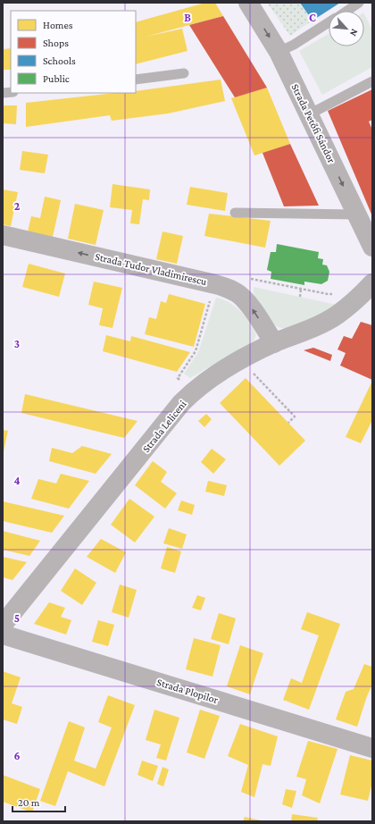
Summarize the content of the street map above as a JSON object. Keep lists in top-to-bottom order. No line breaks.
{"streets":{"street":["Strada Petőfi Sándor","Strada Tudor Vladimirescu","Strada Leliceni","Strada Plopilor"]},"crossings":[["Strada Tudor Vladimirescu","Strada Leliceni"]],"one_way":["Strada Petőfi Sándor","Strada Tudor Vladimirescu"],"legend":["Homes","Shops","Schools","Public"],"scale_bar":"20 m","north":"bottom right","grid":{"columns":["B","C"],"rows":["2","3","4","5","6"]}}
